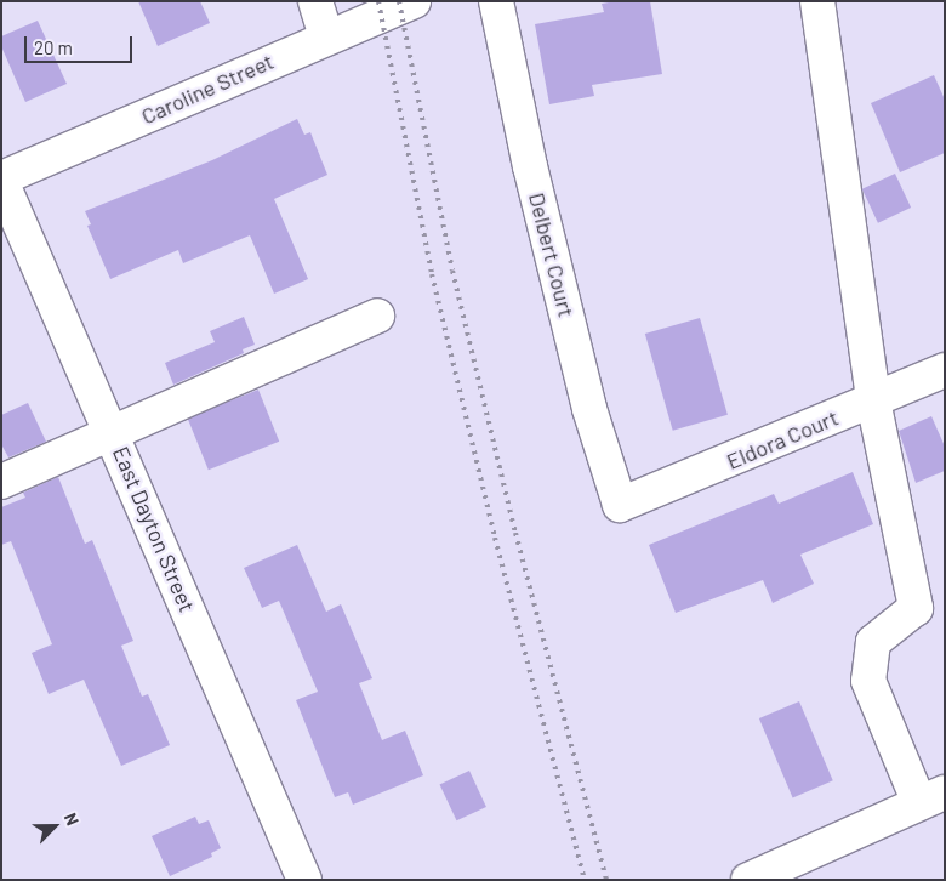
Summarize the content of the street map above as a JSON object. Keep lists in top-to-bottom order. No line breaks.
{"streets":{"street":["Caroline Street","Delbert Court","Eldora Court","East Dayton Street"]},"crossings":[["Caroline Street","East Dayton Street"],["Delbert Court","Eldora Court"]],"scale_bar":"20 m","north":"top right"}
